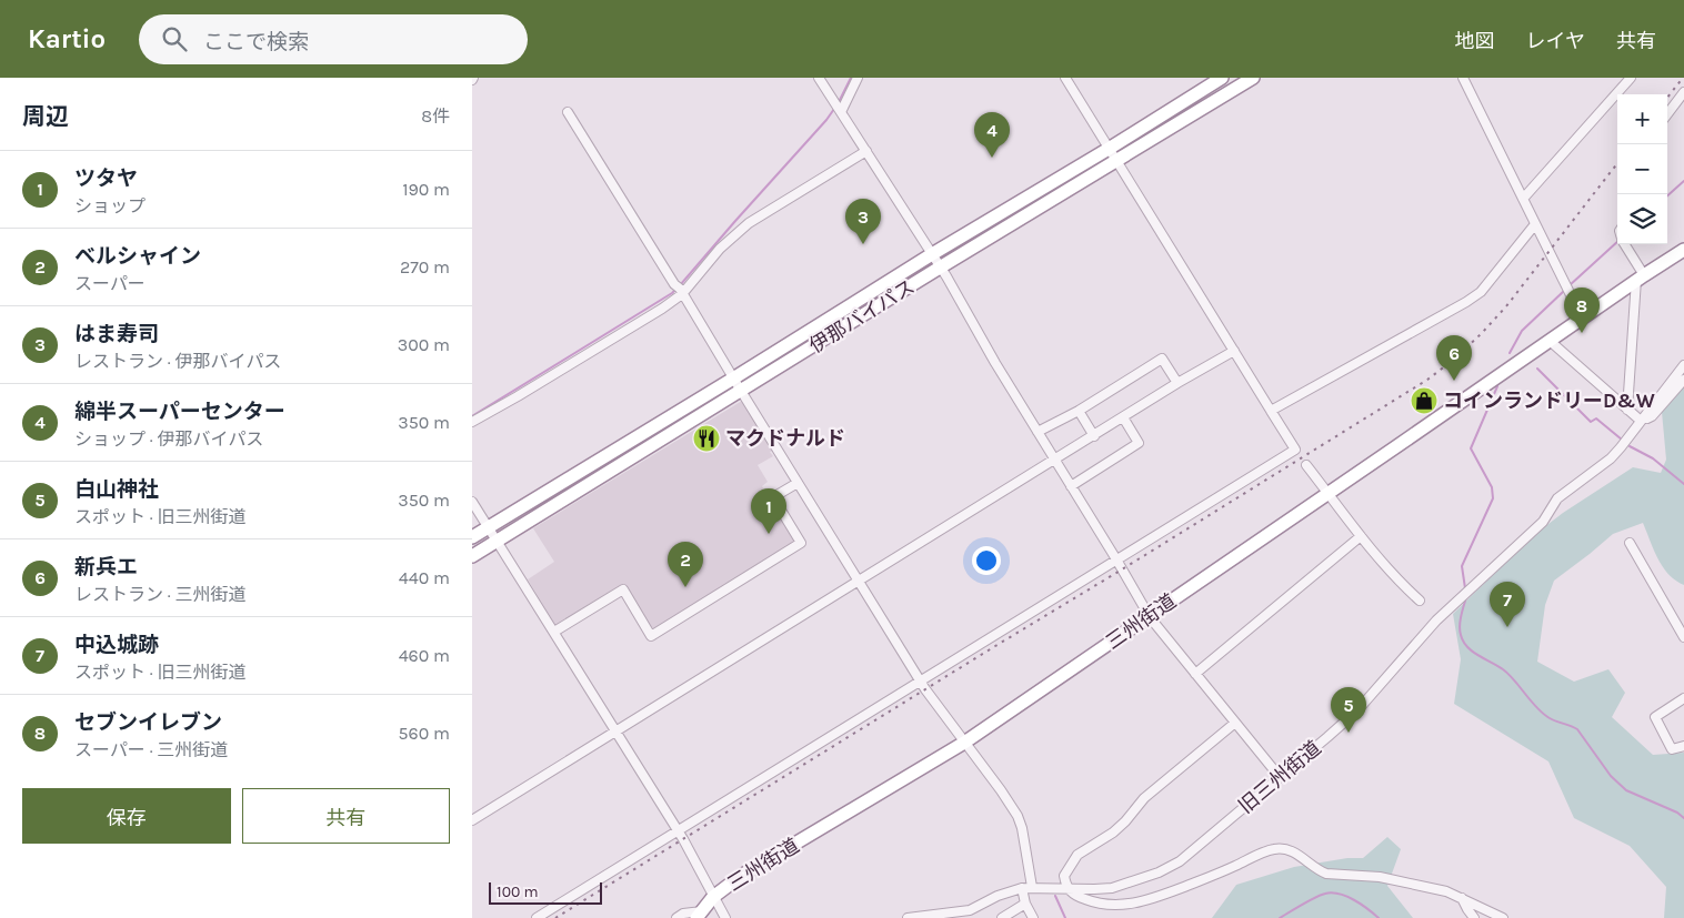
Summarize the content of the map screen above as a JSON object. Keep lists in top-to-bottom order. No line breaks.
{"streets":{"highway":["伊那バイパス","三州街道"],"street":["旧三州街道"]},"places":{"shop":["コインランドリーD&W"],"restaurant":["マクドナルド"]},"scale_bar":"100 m","page":{"header":"Kartio","search":"ここで検索","nav":["地図","レイヤ","共有"],"heading":["周辺","8件"],"map_buttons":["+","−"],"pins":["4","3","8","6","1","2","7","5"],"list":[{"mark":"1","name":"ツタヤ","note":"ショップ","value":"190 m"},{"mark":"2","name":"ベルシャイン","note":"スーパー","value":"270 m"},{"mark":"3","name":"はま寿司","note":"レストラン · 伊那バイパス","value":"300 m"},{"mark":"4","name":"綿半スーパーセンター","note":"ショップ · 伊那バイパス","value":"350 m"},{"mark":"5","name":"白山神社","note":"スポット · 旧三州街道","value":"350 m"},{"mark":"6","name":"新兵エ","note":"レストラン · 三州街道","value":"440 m"},{"mark":"7","name":"中込城跡","note":"スポット · 旧三州街道","value":"460 m"},{"mark":"8","name":"セブンイレブン","note":"スーパー · 三州街道","value":"560 m"}],"buttons":["保存","共有"],"scale":"100 m"}}
